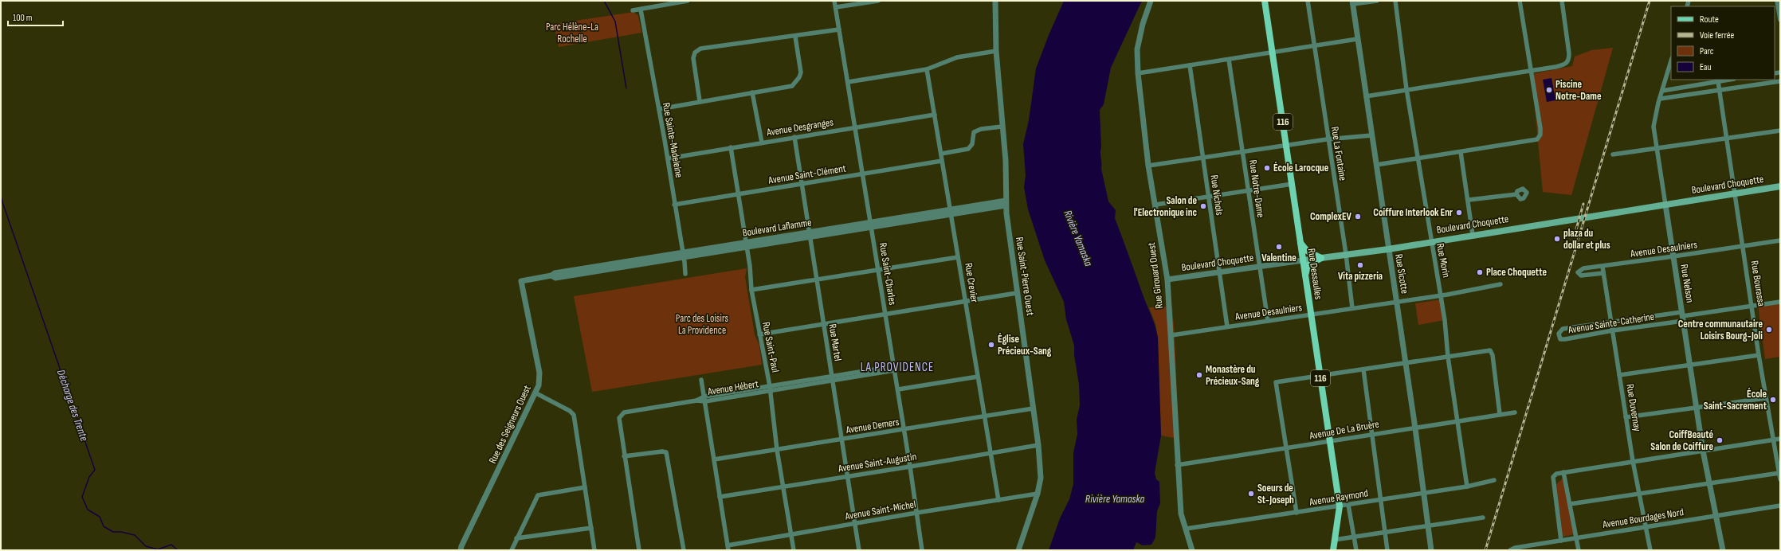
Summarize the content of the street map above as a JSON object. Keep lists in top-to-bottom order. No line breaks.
{"streets":{"main road":["116","Boulevard Choquette","Rue Dessaulles"],"street":["Avenue Desgranges","Rue Sainte-Madeleine","Rue La Fontaine","Avenue Saint-Clément","Rue Notre-Dame","Rue Nichols","Boulevard Laflamme","Avenue Desaulniers","Rue Morin","Rue Saint-Charles","Rue Sicotte","Rue Girouard Ouest","Rue Saint-Pierre Ouest","Rue Crevier","Rue Nelson","Rue Bourassa","Avenue Sainte-Catherine","Rue Martel","Rue Saint-Paul","Avenue Hébert","Rue Duvernay","Rue des Seigneurs Ouest","Avenue Demers","Avenue De La Bruère","Avenue Saint-Augustin","Avenue Raymond","Avenue Saint-Michel","Avenue Bourdages Nord"]},"crossings":[["Avenue Desgranges","Rue Sainte-Madeleine"],["Avenue Desgranges","Rue Saint-Charles"],["Avenue Desgranges","Rue Crevier"],["Avenue Desgranges","Rue Martel"],["Avenue Desgranges","Rue Saint-Paul"],["Rue Sainte-Madeleine","Avenue Saint-Clément"],["Rue Sainte-Madeleine","Boulevard Laflamme"],["Rue La Fontaine","Boulevard Choquette"],["Rue La Fontaine","Avenue Desaulniers"],["Avenue Saint-Clément","Rue Saint-Charles"],["Avenue Saint-Clément","Rue Crevier"],["Avenue Saint-Clément","Rue Martel"],["Avenue Saint-Clément","Rue Saint-Paul"],["Boulevard Choquette","Rue Notre-Dame"],["Boulevard Choquette","Rue Nichols"],["Boulevard Choquette","Rue Morin"],["Boulevard Choquette","Rue Dessaulles"],["Boulevard Choquette","Rue Sicotte"],["Boulevard Choquette","Rue Girouard Ouest"],["Boulevard Choquette","Rue Nelson"],["Boulevard Choquette","Rue Bourassa"],["Rue Notre-Dame","Avenue Desaulniers"],["Rue Nichols","Avenue Desaulniers"],["Boulevard Laflamme","Rue Saint-Charles"],["Boulevard Laflamme","Rue Saint-Pierre Ouest"],["Boulevard Laflamme","Rue Crevier"],["Boulevard Laflamme","Rue Martel"],["Boulevard Laflamme","Rue Saint-Paul"],["Boulevard Laflamme","Rue des Seigneurs Ouest"],["Avenue Desaulniers","Rue Morin"],["Avenue Desaulniers","Rue Dessaulles"],["Avenue Desaulniers","Rue Sicotte"],["Avenue Desaulniers","Rue Girouard Ouest"],["Avenue Desaulniers","Rue Nelson"],["Avenue Desaulniers","Rue Bourassa"],["Avenue Desaulniers","Rue Duvernay"],["Rue Morin","Avenue De La Bruère"],["Rue Morin","Avenue Raymond"],["Rue Saint-Charles","Avenue Hébert"],["Rue Saint-Charles","Avenue Demers"],["Rue Saint-Charles","Avenue Saint-Augustin"],["Rue Saint-Charles","Avenue Saint-Michel"],["Rue Dessaulles","Avenue De La Bruère"],["Rue Dessaulles","Avenue Raymond"],["Rue Sicotte","Avenue De La Bruère"],["Rue Sicotte","Avenue Raymond"],["Rue Girouard Ouest","Avenue De La Bruère"],["Rue Girouard Ouest","Avenue Raymond"],["Rue Saint-Pierre Ouest","Avenue Demers"],["Rue Saint-Pierre Ouest","Avenue Saint-Augustin"],["Rue Saint-Pierre Ouest","Avenue Saint-Michel"],["Rue Crevier","Avenue Demers"],["Rue Crevier","Avenue Saint-Augustin"],["Rue Crevier","Avenue Saint-Michel"],["Rue Nelson","Avenue Sainte-Catherine"],["Rue Nelson","Avenue Bourdages Nord"],["Rue Bourassa","Avenue Sainte-Catherine"],["Avenue Sainte-Catherine","Rue Duvernay"],["Rue Martel","Avenue Hébert"],["Rue Martel","Avenue Demers"],["Rue Martel","Avenue Saint-Augustin"],["Rue Martel","Avenue Saint-Michel"],["Rue Saint-Paul","Avenue Hébert"],["Rue Saint-Paul","Avenue Demers"],["Rue Saint-Paul","Avenue Saint-Augustin"],["Rue Saint-Paul","Avenue Saint-Michel"],["Rue Duvernay","Avenue Bourdages Nord"]],"districts":["LA PROVIDENCE"],"water":["Rivière Yamaska","Décharge des Trente"],"parks":["Parc Hélène-La Rochelle","Parc des Loisirs La Providence"],"places":["Piscine Notre-Dame","École Larocque","Salon de l'Electronique inc","Coiffure Interlook Enr","ComplexEV","plaza du dollar et plus","Valentine","Vita pizzeria","Place Choquette","Centre communautaire Loisirs Bourg-Joli","Église Précieux-Sang","Monastère du Précieux-Sang","École Saint-Sacrement","CoiffBeauté Salon de Coiffure","Soeurs de St-Joseph"],"legend":["Route","Voie ferrée","Parc","Eau"],"scale_bar":"100 m"}
